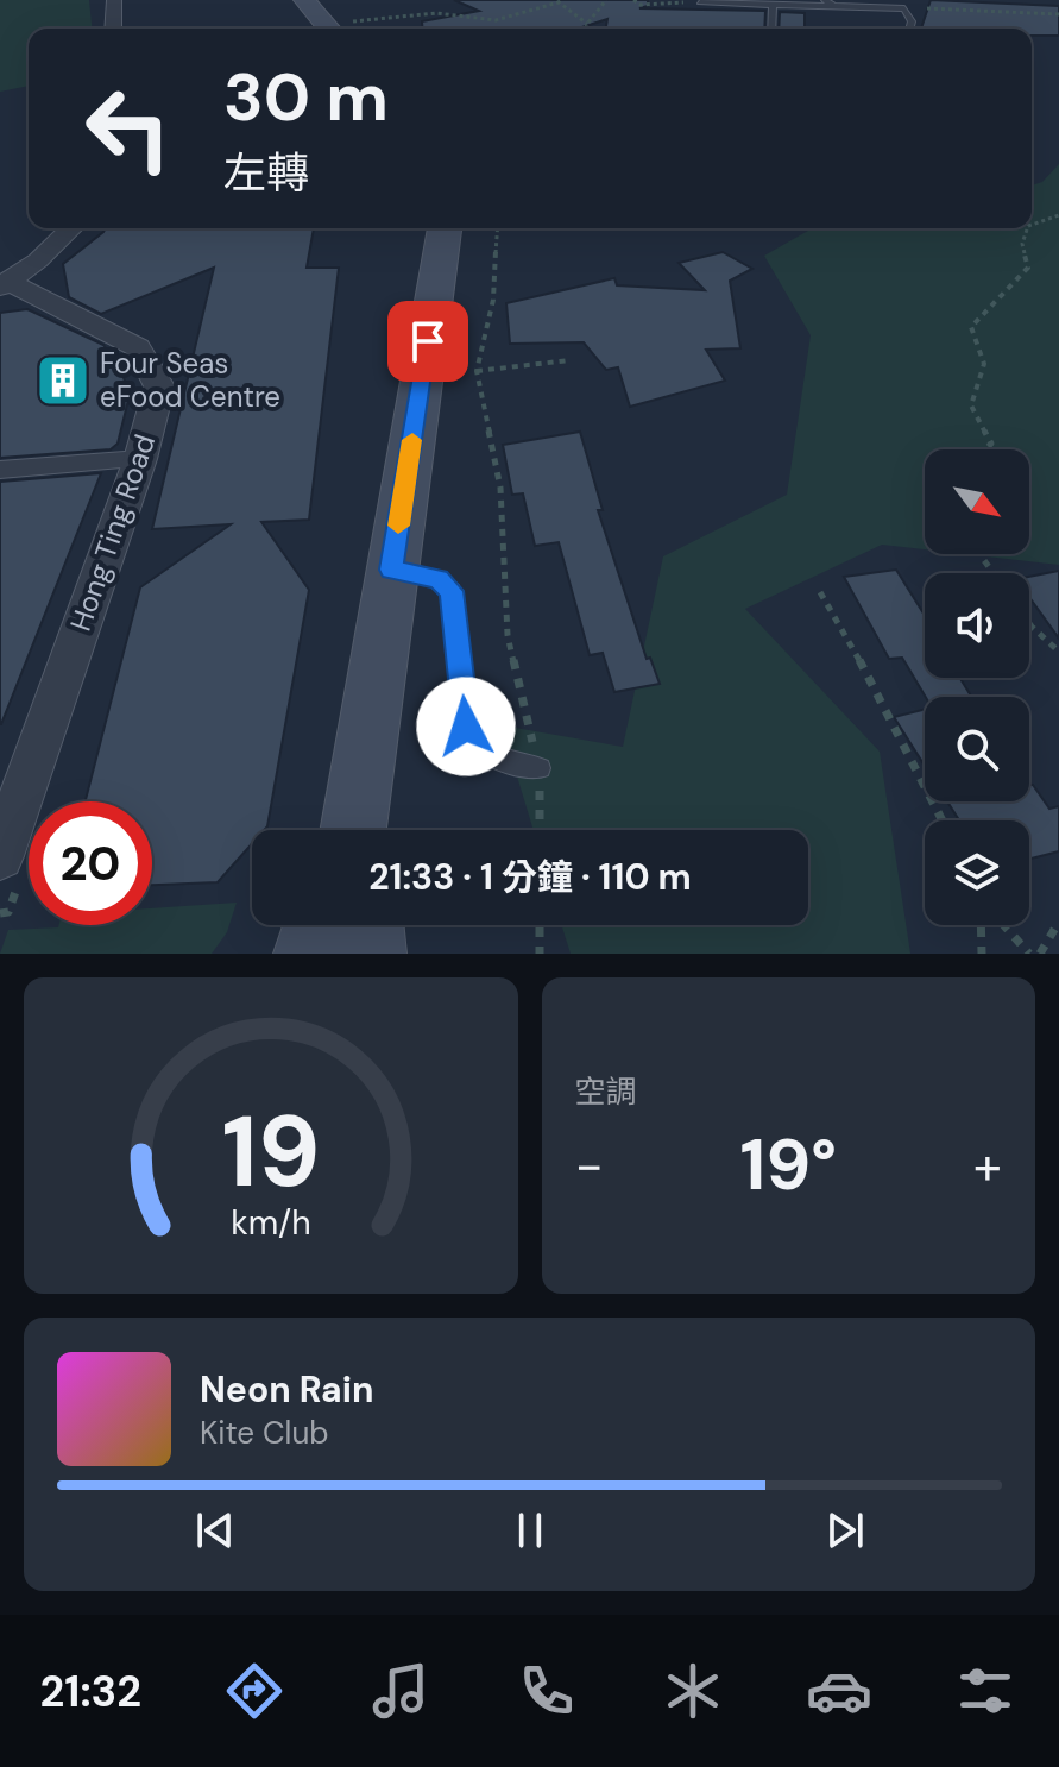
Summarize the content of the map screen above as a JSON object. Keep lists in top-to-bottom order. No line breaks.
{"streets":{"street":["Hong Ting Road"]},"places":{"building":["Four Seas eFood Centre"]},"north":"bottom right","page":{"turn":["30 m","左轉"],"limit":"20","trip":"21:33 · 1 分鐘 · 110 m","tile":"空調","heat":["−","19°","+"],"song":["Neon Rain","Kite Club"],"tabs":"21:32","gauge":["19","km/h"]}}
